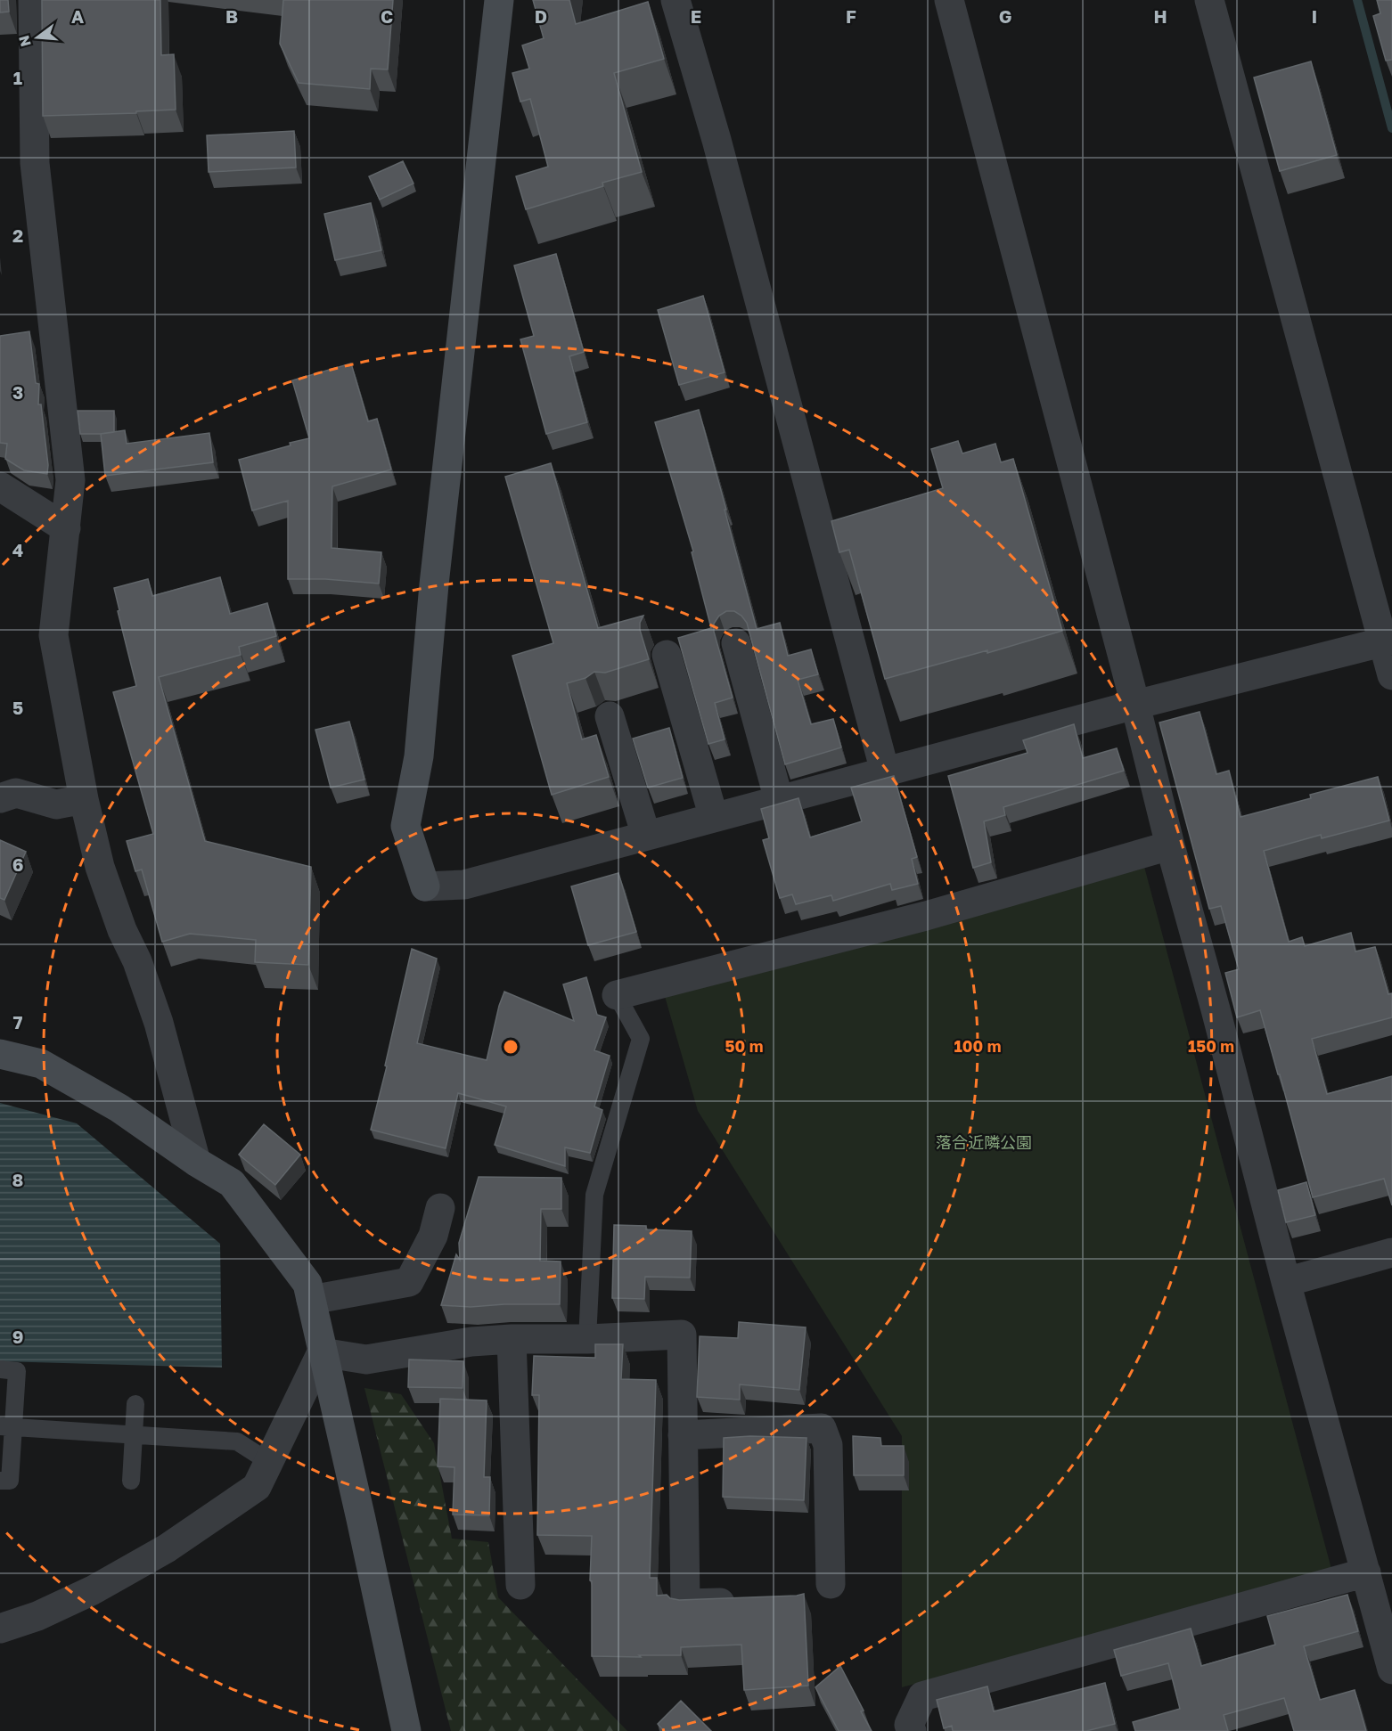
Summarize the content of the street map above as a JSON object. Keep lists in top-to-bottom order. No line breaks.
{"parks":["落合近隣公園"],"north":"left","grid":{"columns":["A","B","C","D","E","F","G","H","I"],"rows":["1","2","3","4","5","6","7","8","9"]},"rings":["50 m","100 m","150 m"]}
